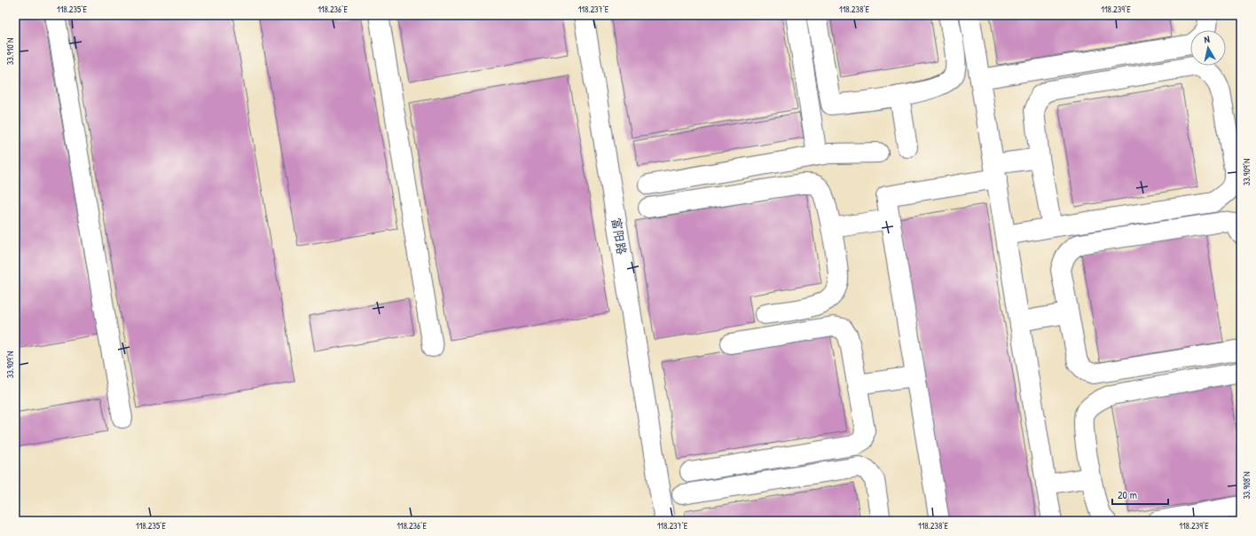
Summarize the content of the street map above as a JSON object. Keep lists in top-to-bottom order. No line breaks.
{"streets":{"street":["富阳路"]},"scale_bar":"20 m","north":"top","coordinates":["118.235°E","118.236°E","118.237°E","118.238°E","118.239°E","33.910°N","33.909°N","33.908°N"]}
